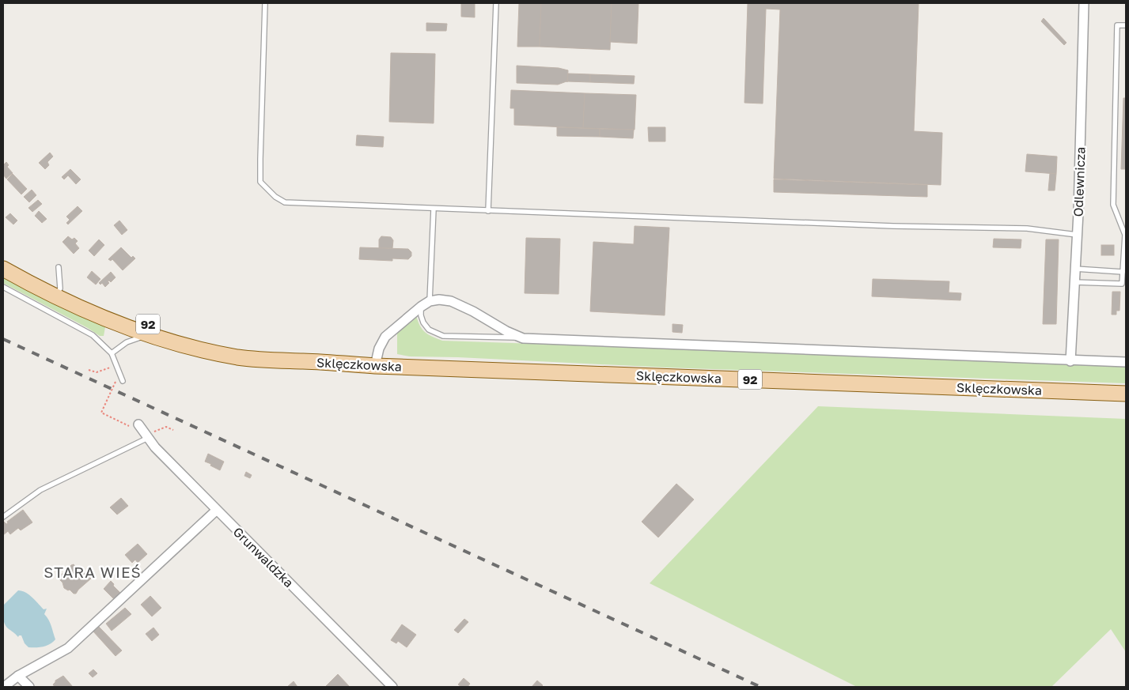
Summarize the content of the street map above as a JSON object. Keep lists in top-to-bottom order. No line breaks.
{"streets":{"main road":["92","Sklęczkowska"],"street":["Odlewnicza","Grunwaldzka"]},"districts":["STARA WIEŚ"]}
